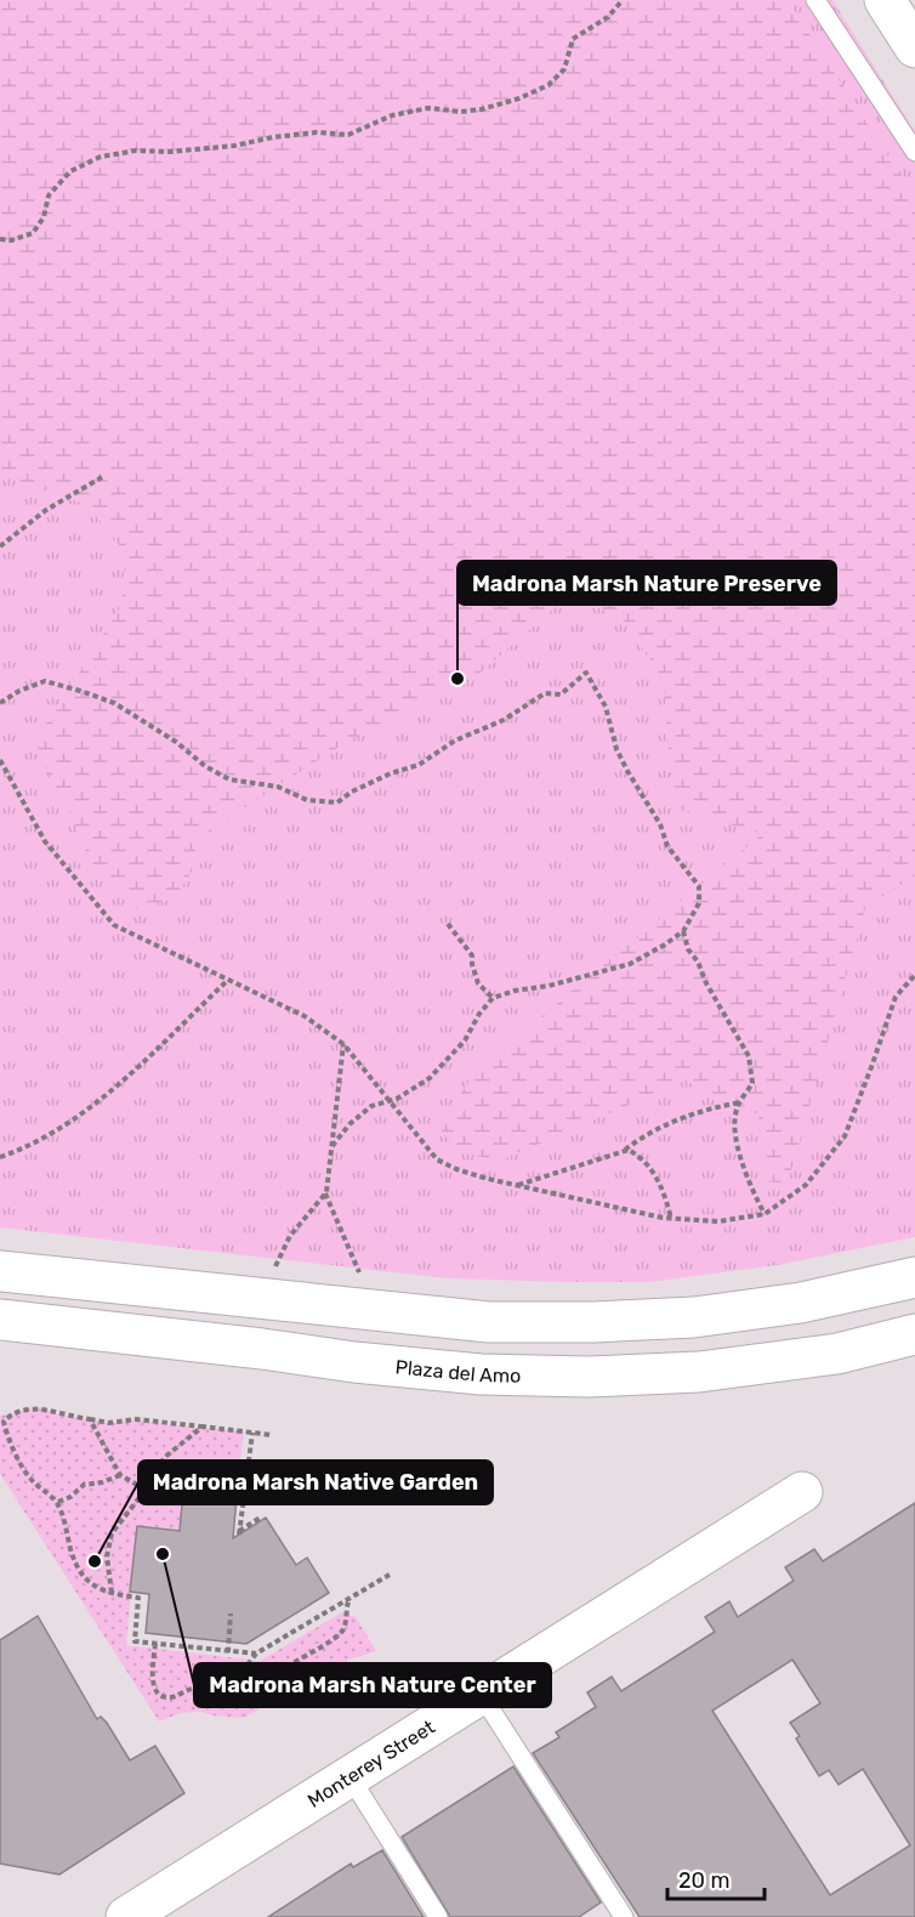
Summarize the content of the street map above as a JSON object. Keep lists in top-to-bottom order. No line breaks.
{"streets":{"main road":["Plaza del Amo","Monterey Street"]},"places":["Madrona Marsh Nature Preserve","Madrona Marsh Nature Center","Madrona Marsh Native Garden"],"scale_bar":"20 m"}
